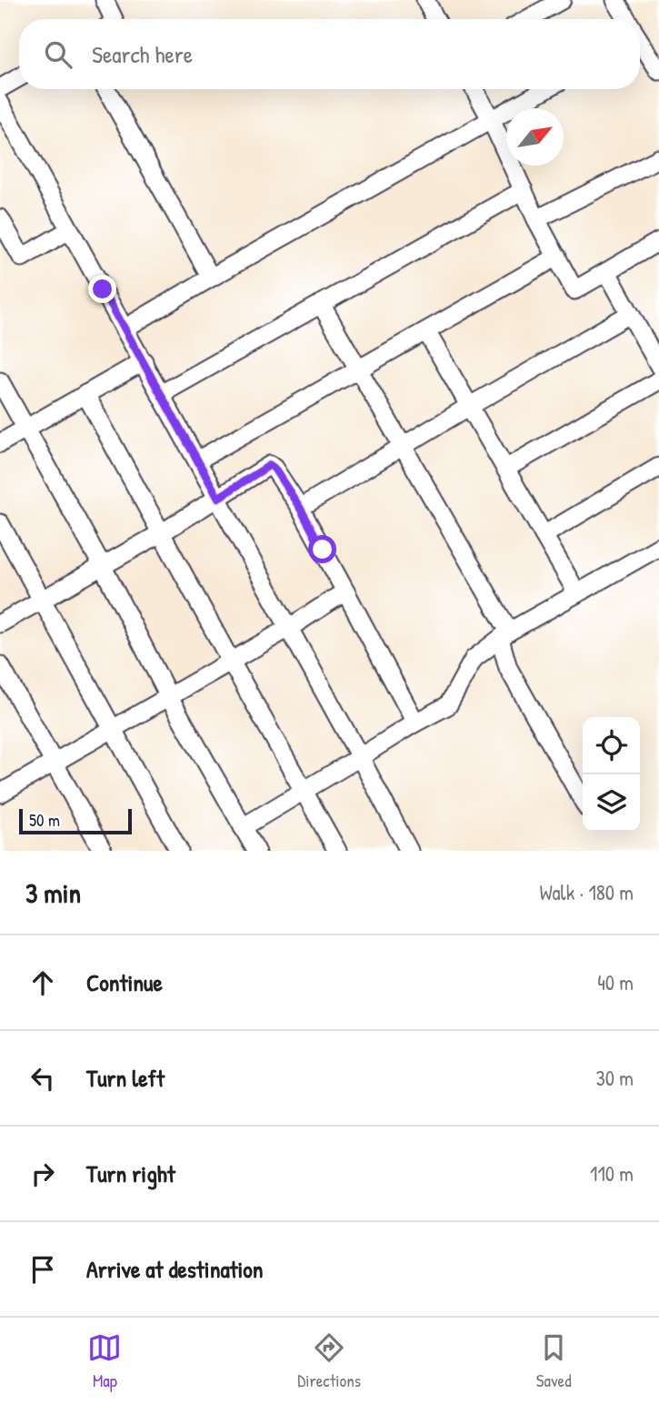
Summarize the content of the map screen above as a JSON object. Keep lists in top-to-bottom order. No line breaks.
{"scale_bar":"50 m","north":"top right","page":{"search":"Search here","scale":"50 m","heading":["3 min","Walk · 180 m"],"list":[["Continue","40 m"],["Turn left","30 m"],["Turn right","110 m"],"Arrive at destination"],"nav":["Map","Directions","Saved"]}}
